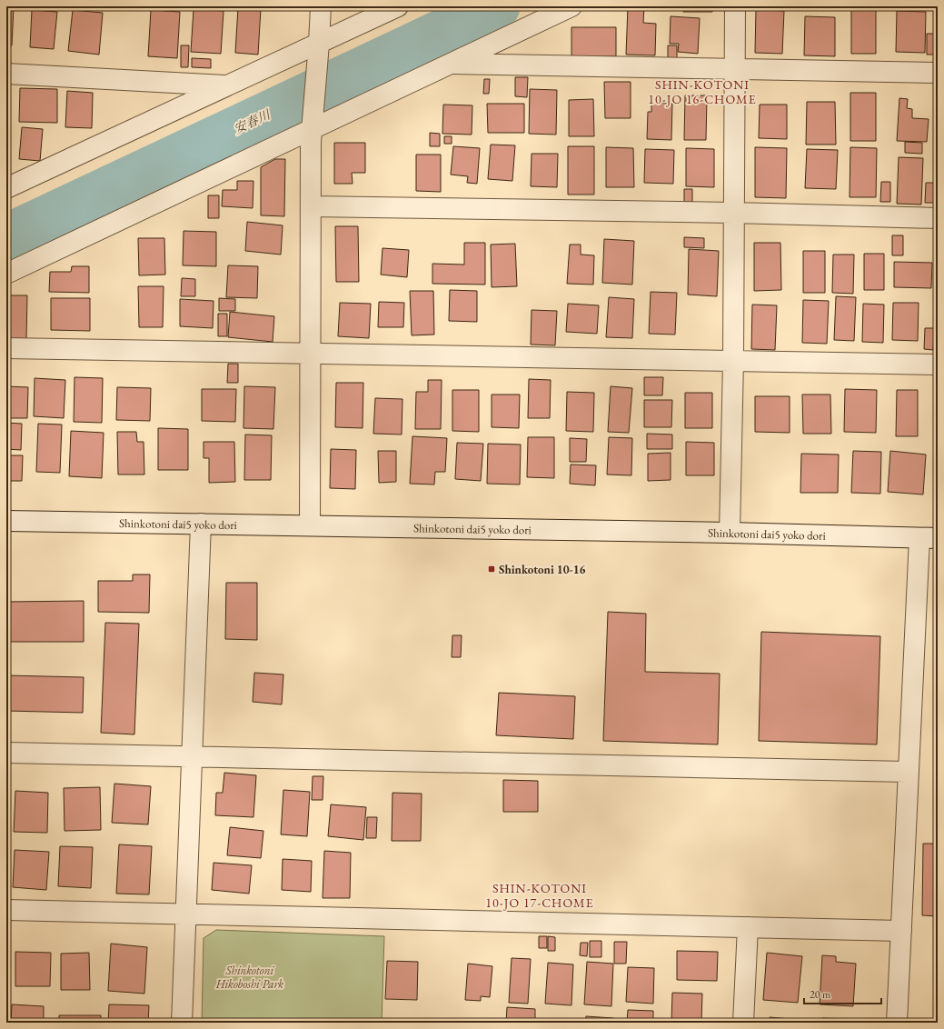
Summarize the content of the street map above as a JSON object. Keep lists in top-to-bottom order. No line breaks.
{"streets":{"street":["Shinkotoni dai5 yoko dori"]},"districts":["SHIN-KOTONI 10-JO 16-CHOME","SHIN-KOTONI 10-JO 17-CHOME"],"water":["安春川"],"parks":["Shinkotoni Hikoboshi Park"],"places":{"transit":["Shinkotoni 10-16"]},"scale_bar":"20 m"}
